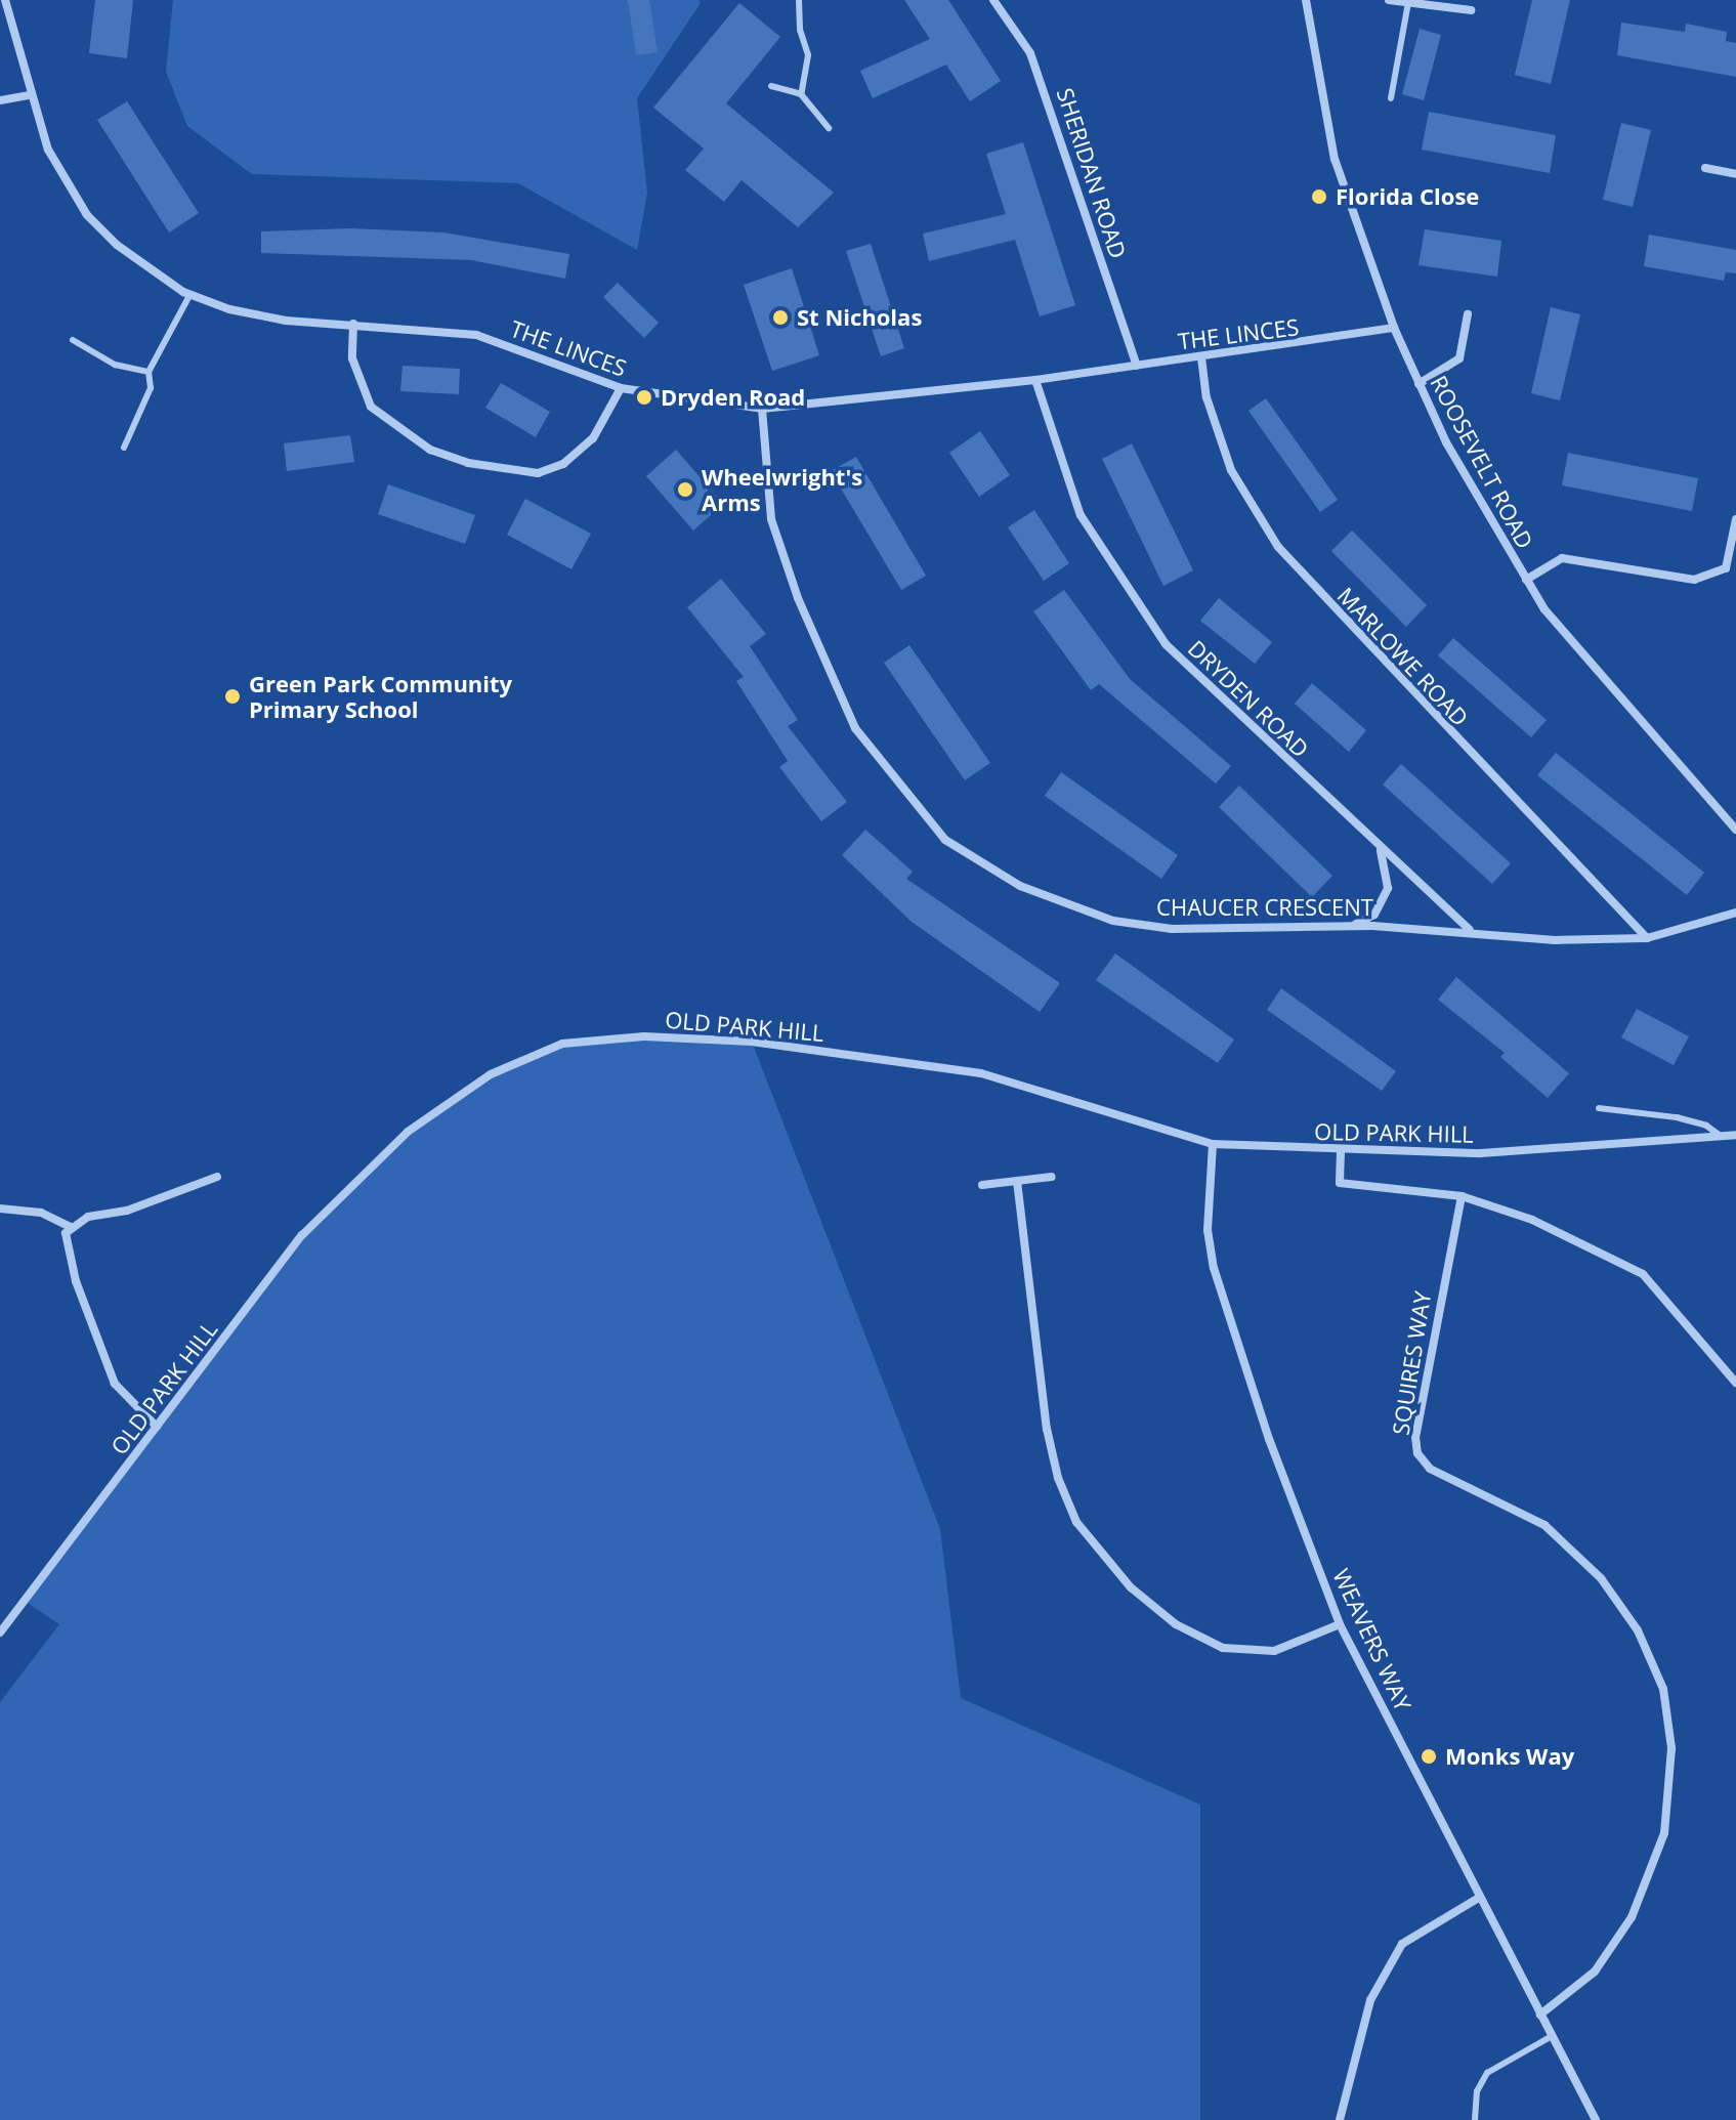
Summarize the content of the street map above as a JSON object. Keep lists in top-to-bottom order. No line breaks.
{"streets":{"street":["SHERIDAN ROAD","THE LINCES","ROOSEVELT ROAD","MARLOWE ROAD","DRYDEN ROAD","CHAUCER CRESCENT","OLD PARK HILL","SQUIRES WAY","WEAVERS WAY"]},"crossings":[["SHERIDAN ROAD","THE LINCES"],["THE LINCES","ROOSEVELT ROAD"],["THE LINCES","MARLOWE ROAD"],["THE LINCES","DRYDEN ROAD"],["THE LINCES","CHAUCER CRESCENT"],["MARLOWE ROAD","CHAUCER CRESCENT"],["DRYDEN ROAD","CHAUCER CRESCENT"],["OLD PARK HILL","WEAVERS WAY"],["SQUIRES WAY","WEAVERS WAY"]],"places":["Florida Close","St Nicholas","Dryden Road","Wheelwright's Arms","Green Park Community Primary School","Monks Way"]}
